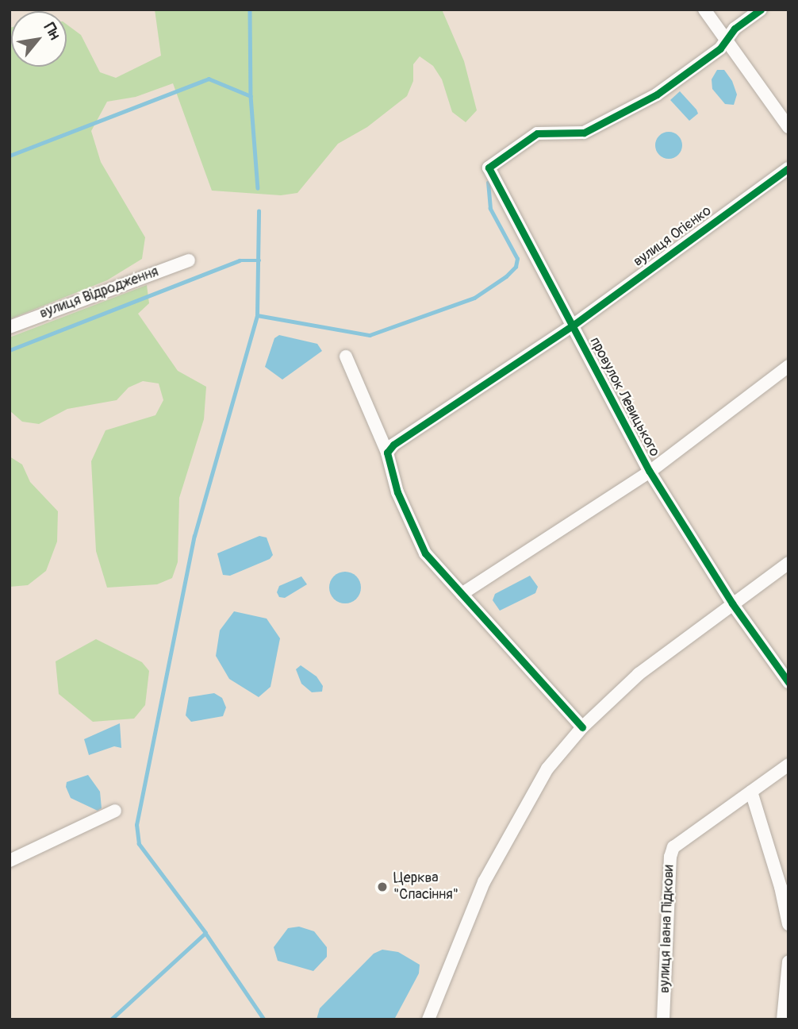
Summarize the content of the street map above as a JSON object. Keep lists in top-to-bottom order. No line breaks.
{"streets":{"street":["вулиця Огієнко","вулиця Відродження","провулок Левицького","вулиця Івана Підкови"]},"crossings":[["вулиця Огієнко","провулок Левицького"]],"places":["Церква \"Спасіння\""],"north":"top right"}
